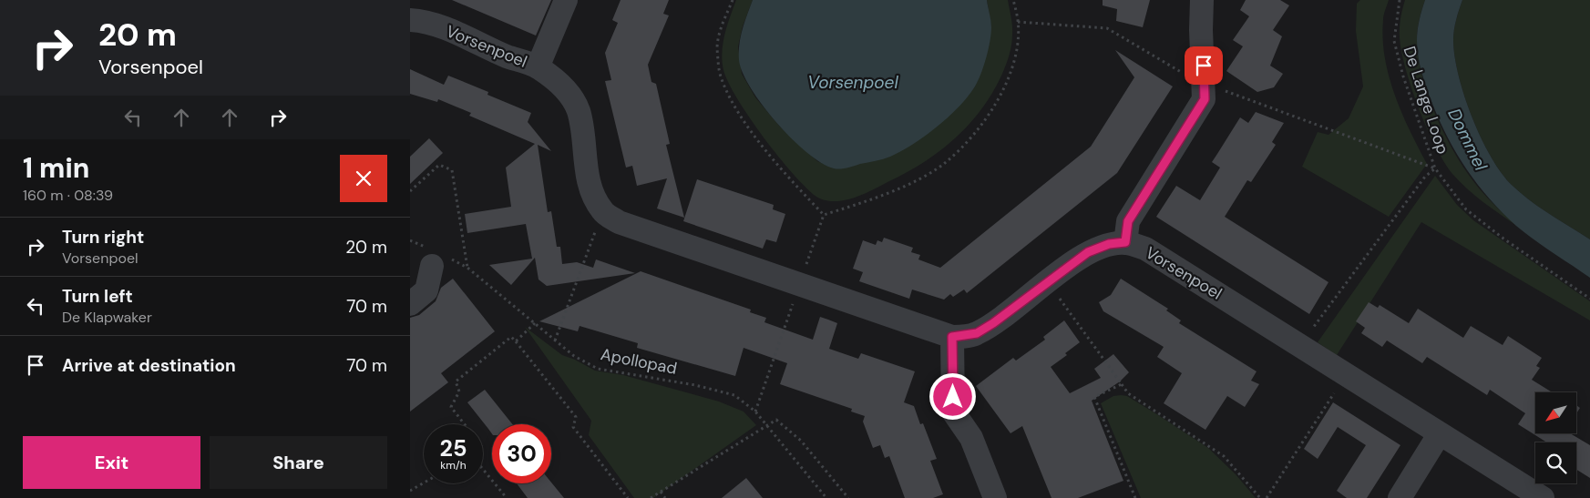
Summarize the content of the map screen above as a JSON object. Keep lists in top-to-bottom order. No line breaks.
{"streets":{"street":["Vorsenpoel"],"path":["De Lange Loop","Apollopad"]},"water":["Vorsenpoel","Dommel"],"north":"bottom left","page":{"turn":["20 m","Vorsenpoel"],"heading":["1 min","160 m · 08:39"],"list":[{"name":"Turn right","note":"Vorsenpoel","value":"20 m"},{"name":"Turn left","note":"De Klapwaker","value":"70 m"},{"name":"Arrive at destination","value":"70 m"}],"speed":"25 km/h","limit":"30","buttons":["Exit","Share"]}}
